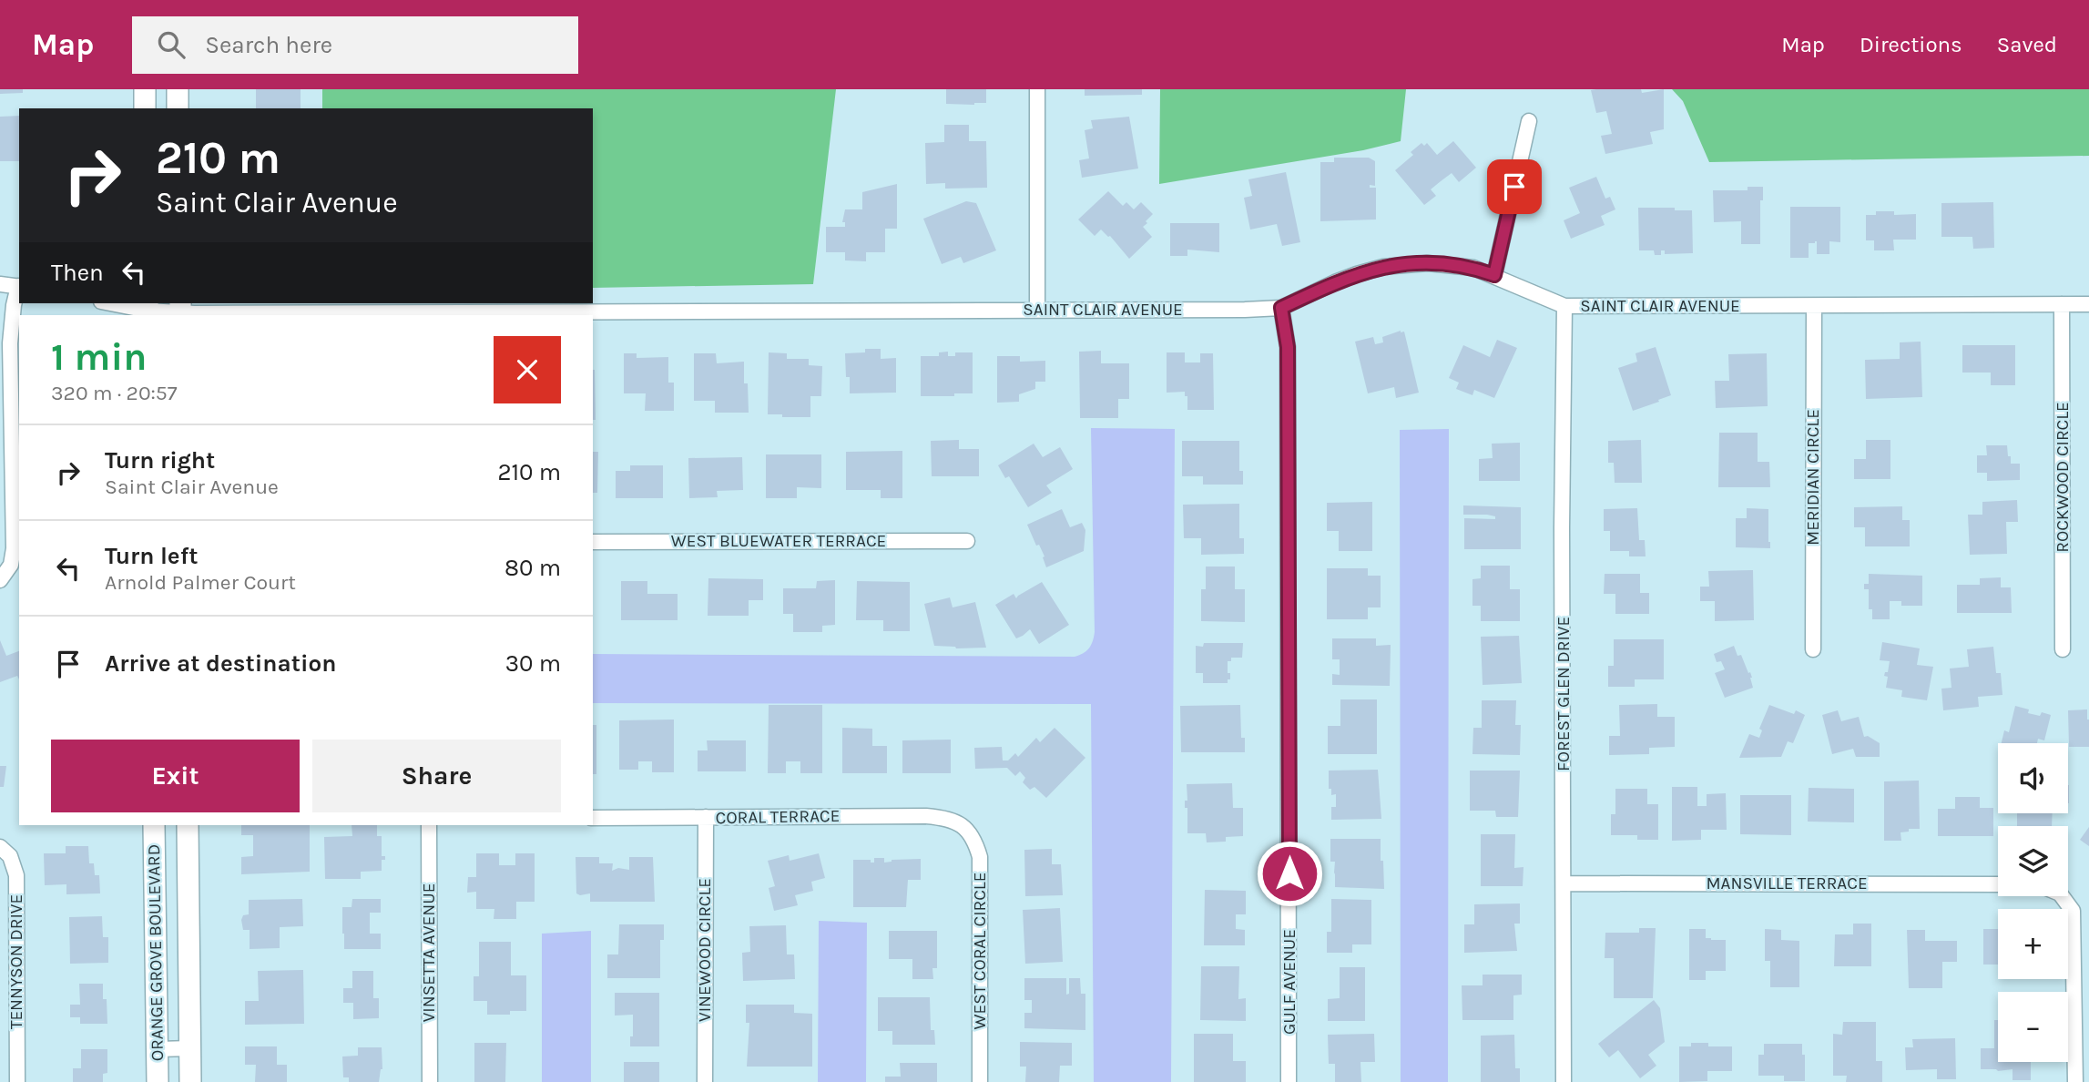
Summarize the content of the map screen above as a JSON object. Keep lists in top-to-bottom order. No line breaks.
{"streets":{"street":["SAINT CLAIR AVENUE","MERIDIAN CIRCLE","ROCKWOOD CIRCLE","WEST BLUEWATER TERRACE","FOREST GLEN DRIVE","CORAL TERRACE","MANSVILLE TERRACE","VINEWOOD CIRCLE","WEST CORAL CIRCLE","ORANGE GROVE BOULEVARD","VINSETTA AVENUE","TENNYSON DRIVE","GULF AVENUE"]},"crossings":[["SAINT CLAIR AVENUE","MERIDIAN CIRCLE"],["SAINT CLAIR AVENUE","ROCKWOOD CIRCLE"],["SAINT CLAIR AVENUE","FOREST GLEN DRIVE"],["SAINT CLAIR AVENUE","GULF AVENUE"],["FOREST GLEN DRIVE","MANSVILLE TERRACE"],["CORAL TERRACE","VINEWOOD CIRCLE"],["CORAL TERRACE","WEST CORAL CIRCLE"]],"page":{"header":"Map","search":"Search here","nav":["Map","Directions","Saved"],"turn":["210 m","Saint Clair Avenue"],"then":"Then","heading":["1 min","320 m · 20:57"],"list":[{"name":"Turn right","note":"Saint Clair Avenue","value":"210 m"},{"name":"Turn left","note":"Arnold Palmer Court","value":"80 m"},{"name":"Arrive at destination","value":"30 m"}],"buttons":["Exit","Share"],"map_buttons":["+","−"]}}
